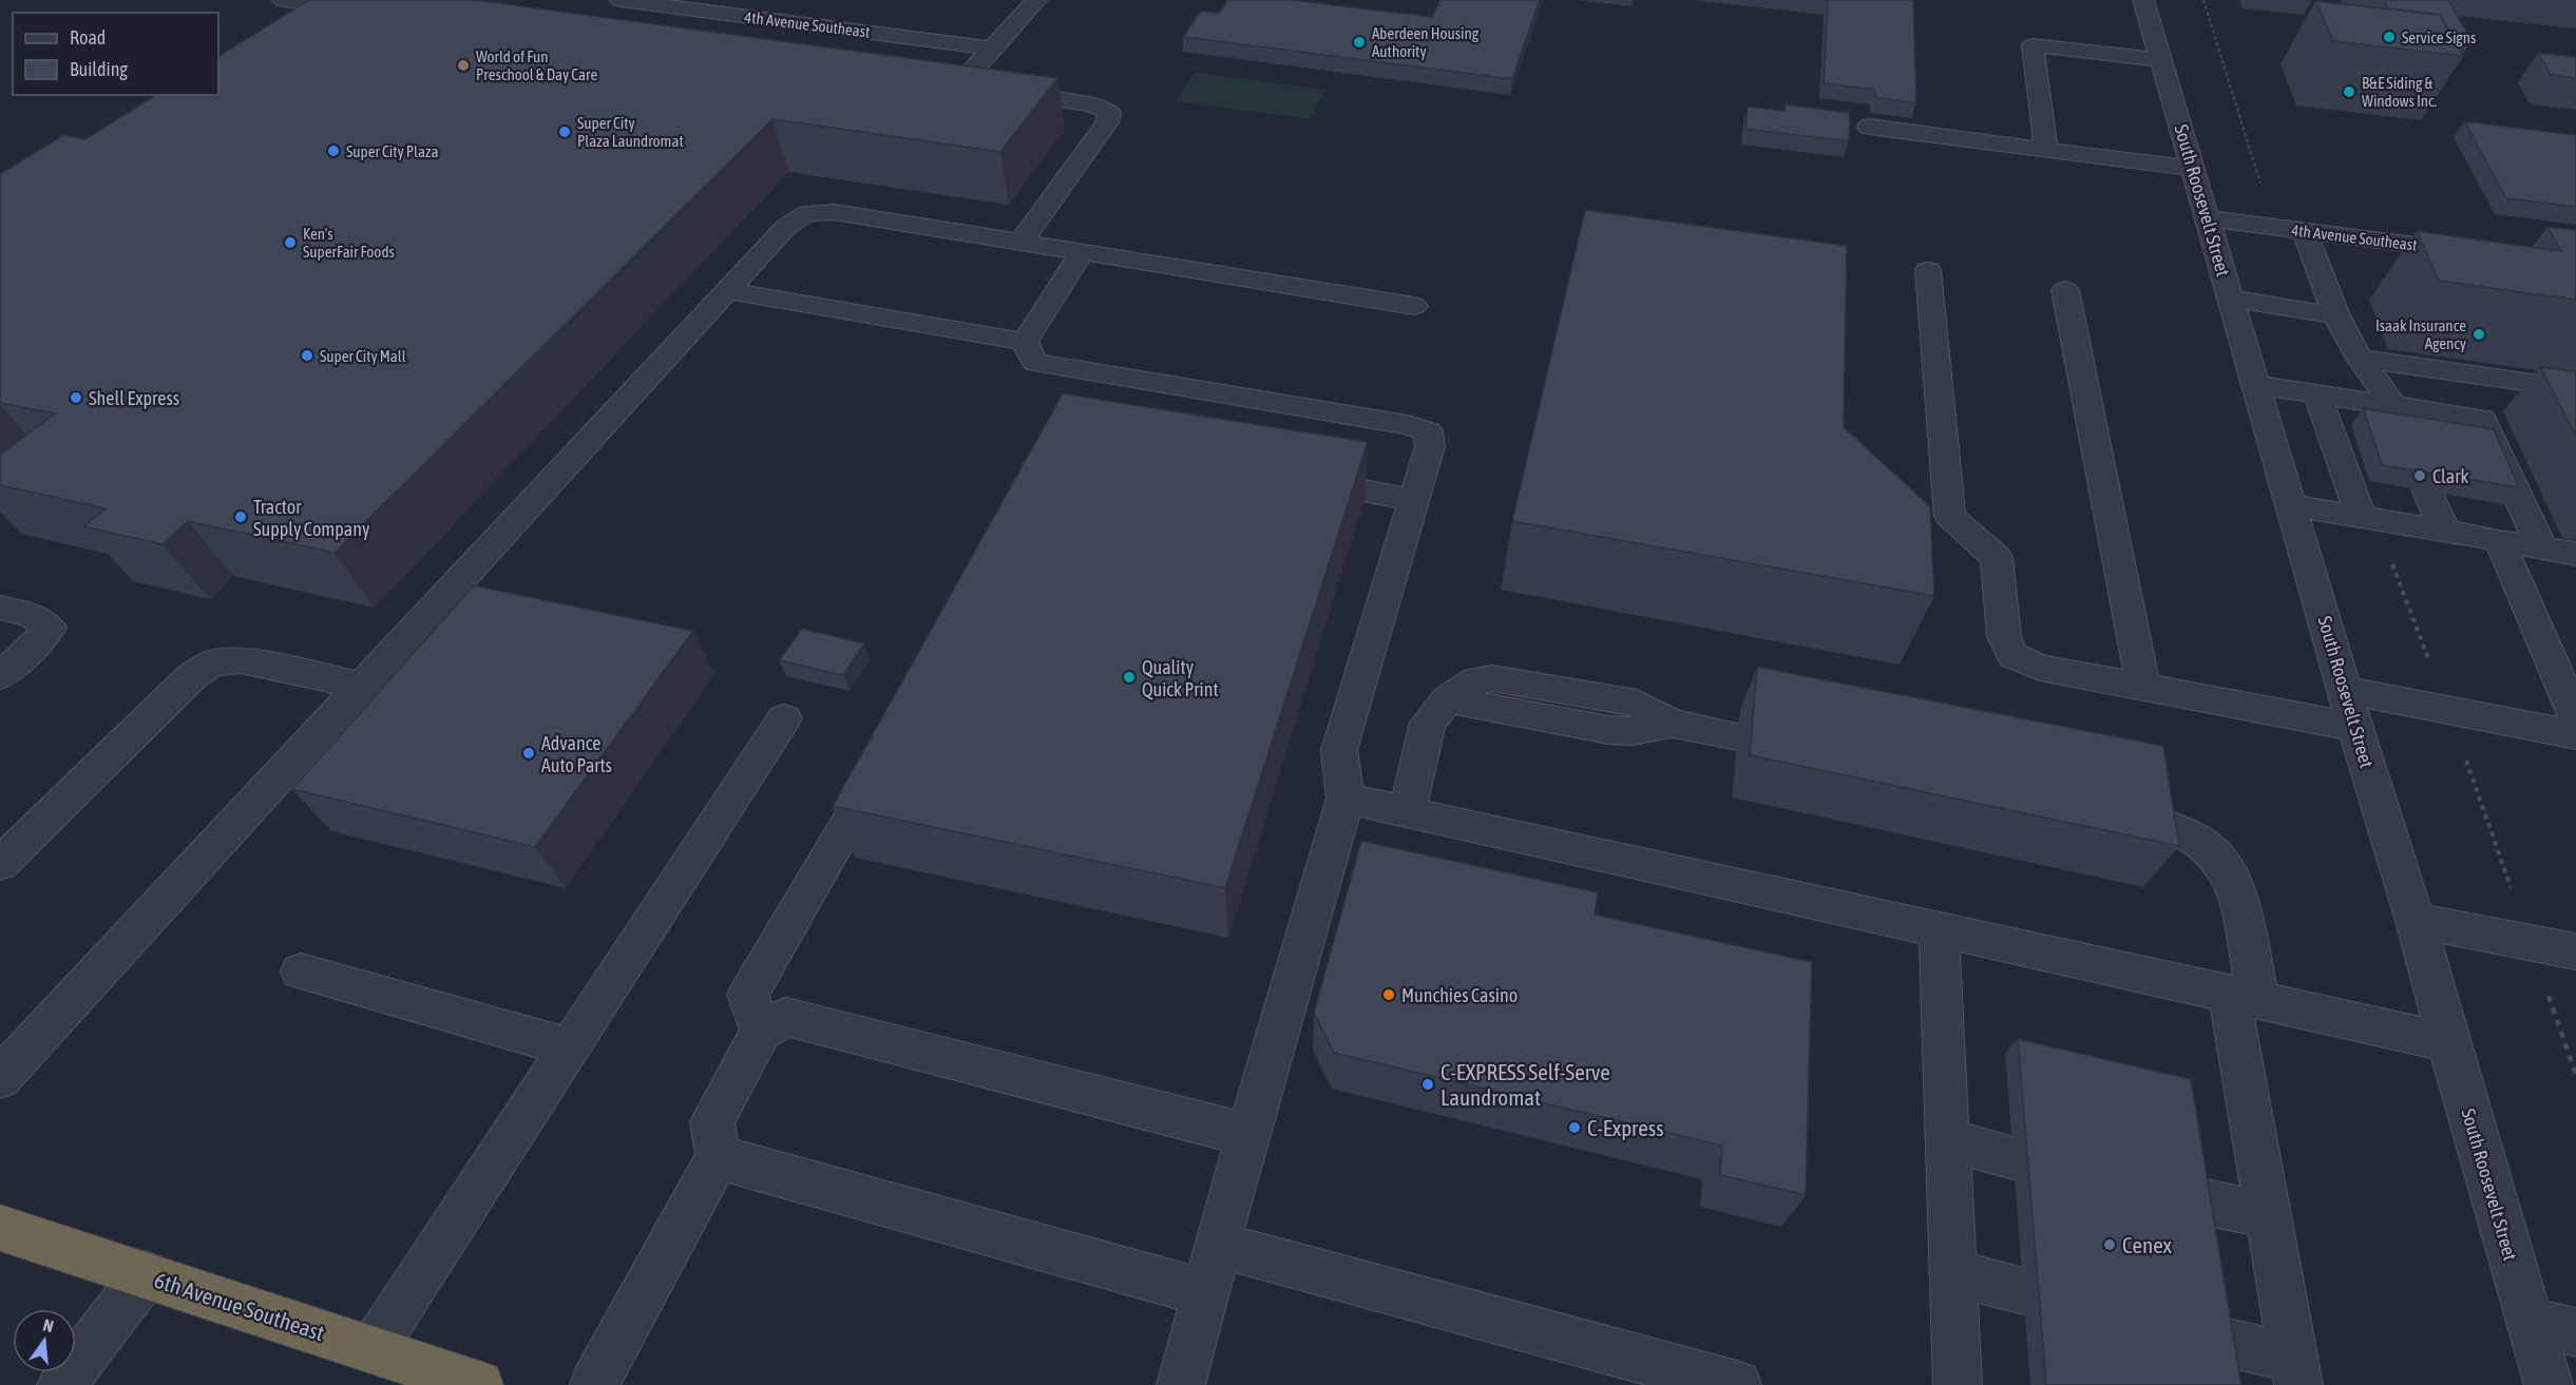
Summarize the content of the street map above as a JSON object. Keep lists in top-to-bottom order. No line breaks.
{"streets":{"highway":["6th Avenue Southeast"],"street":["4th Avenue Southeast","South Roosevelt Street"]},"crossings":[["4th Avenue Southeast","South Roosevelt Street"]],"places":["Service Signs","Aberdeen Housing Authority","World of Fun Preschool & Day Care","B&E Siding & Windows Inc.","Super City Plaza Laundromat","Super City Plaza","Ken's SuperFair Foods","Isaak Insurance Agency","Super City Mall","Shell Express","Clark","Tractor Supply Company","Quality Quick Print","Advance Auto Parts","Munchies Casino","C-EXPRESS Self-Serve Laundromat","C-Express","Cenex"],"legend":["Road","Building"],"north":"top"}
